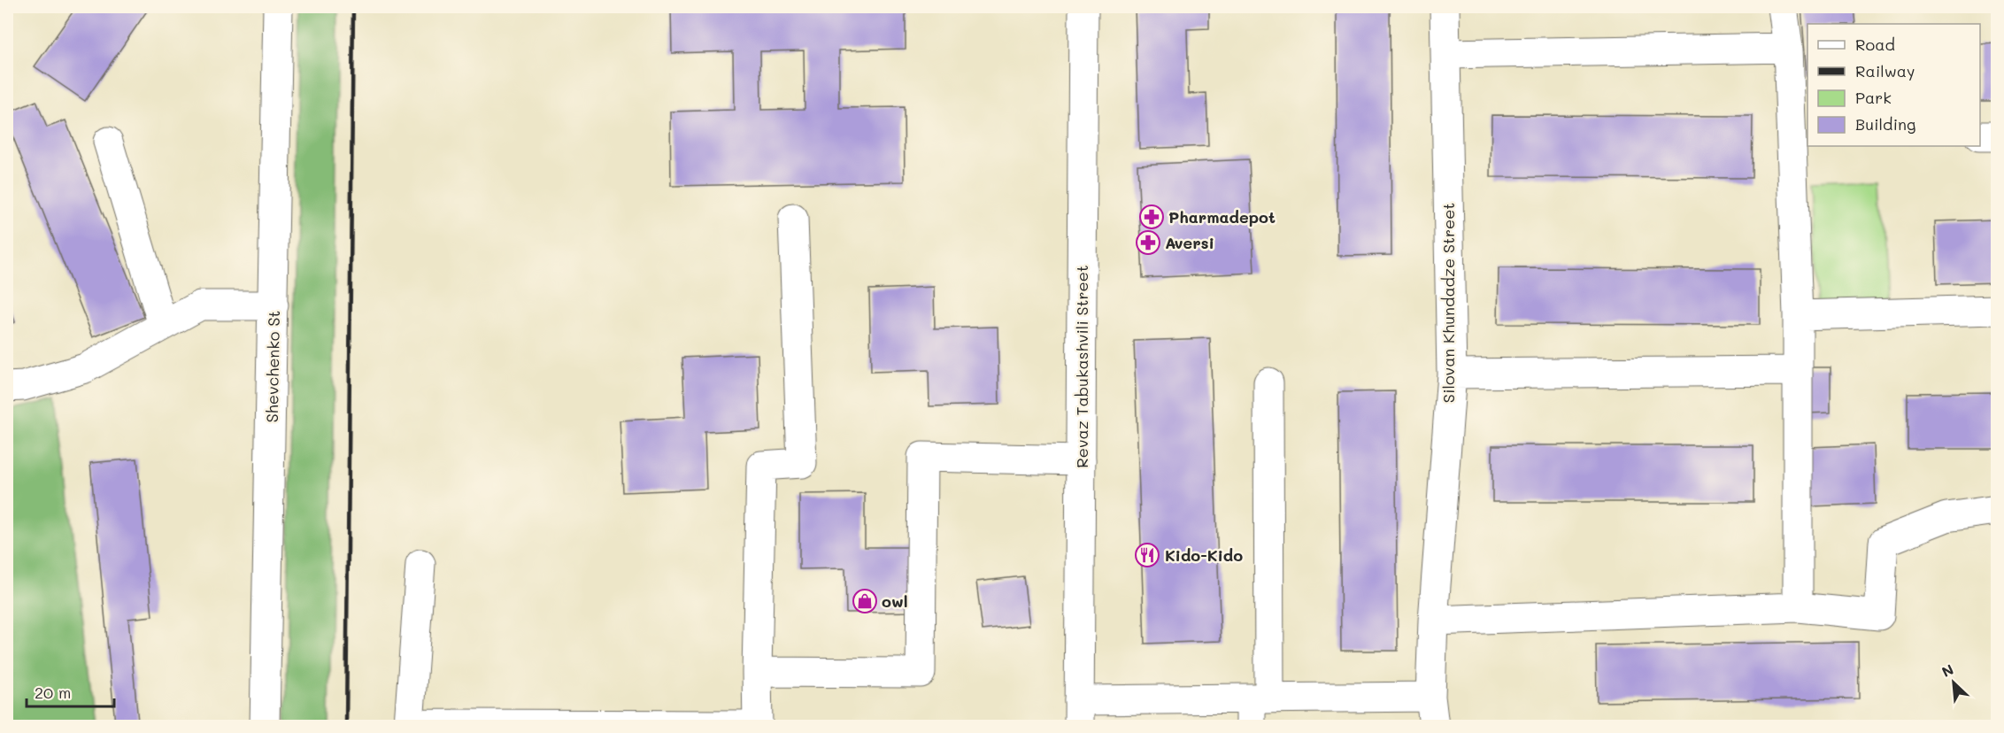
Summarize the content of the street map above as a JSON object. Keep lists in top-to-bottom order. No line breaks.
{"streets":{"street":["Silovan Khundadze Street","Shevchenko St","Revaz Tabukashvili Street"]},"places":{"pharmacy":["Pharmadepot","Aversi"],"restaurant":["Kido-Kido"],"shop":["owl"]},"legend":["Road","Railway","Park","Building"],"scale_bar":"20 m","north":"top left"}
